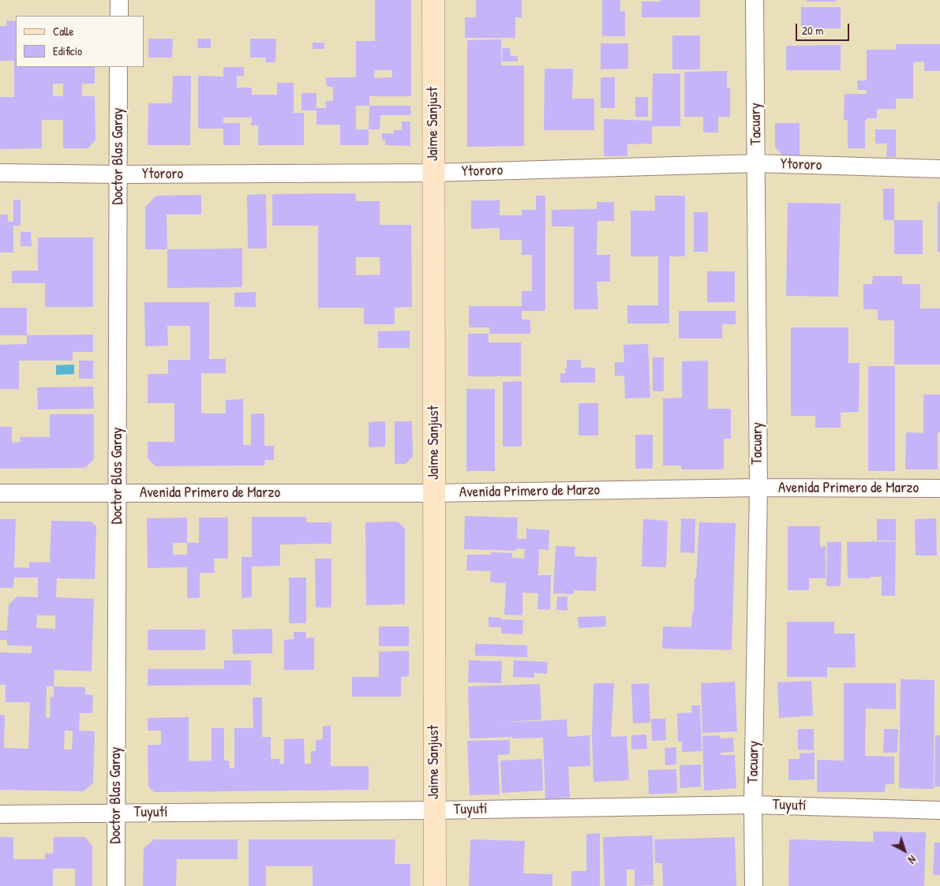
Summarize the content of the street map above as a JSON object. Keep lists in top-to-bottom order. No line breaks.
{"streets":{"main road":["Jaime Sanjust"],"street":["Tacuary","Doctor Blas Garay","Ytororo","Avenida Primero de Marzo","Tuyutí"]},"crossings":[["Jaime Sanjust","Ytororo"],["Jaime Sanjust","Avenida Primero de Marzo"],["Jaime Sanjust","Tuyutí"],["Tacuary","Ytororo"],["Tacuary","Avenida Primero de Marzo"],["Tacuary","Tuyutí"],["Doctor Blas Garay","Ytororo"],["Doctor Blas Garay","Avenida Primero de Marzo"],["Doctor Blas Garay","Tuyutí"]],"legend":["Calle","Edificio"],"scale_bar":"20 m","north":"bottom right"}
